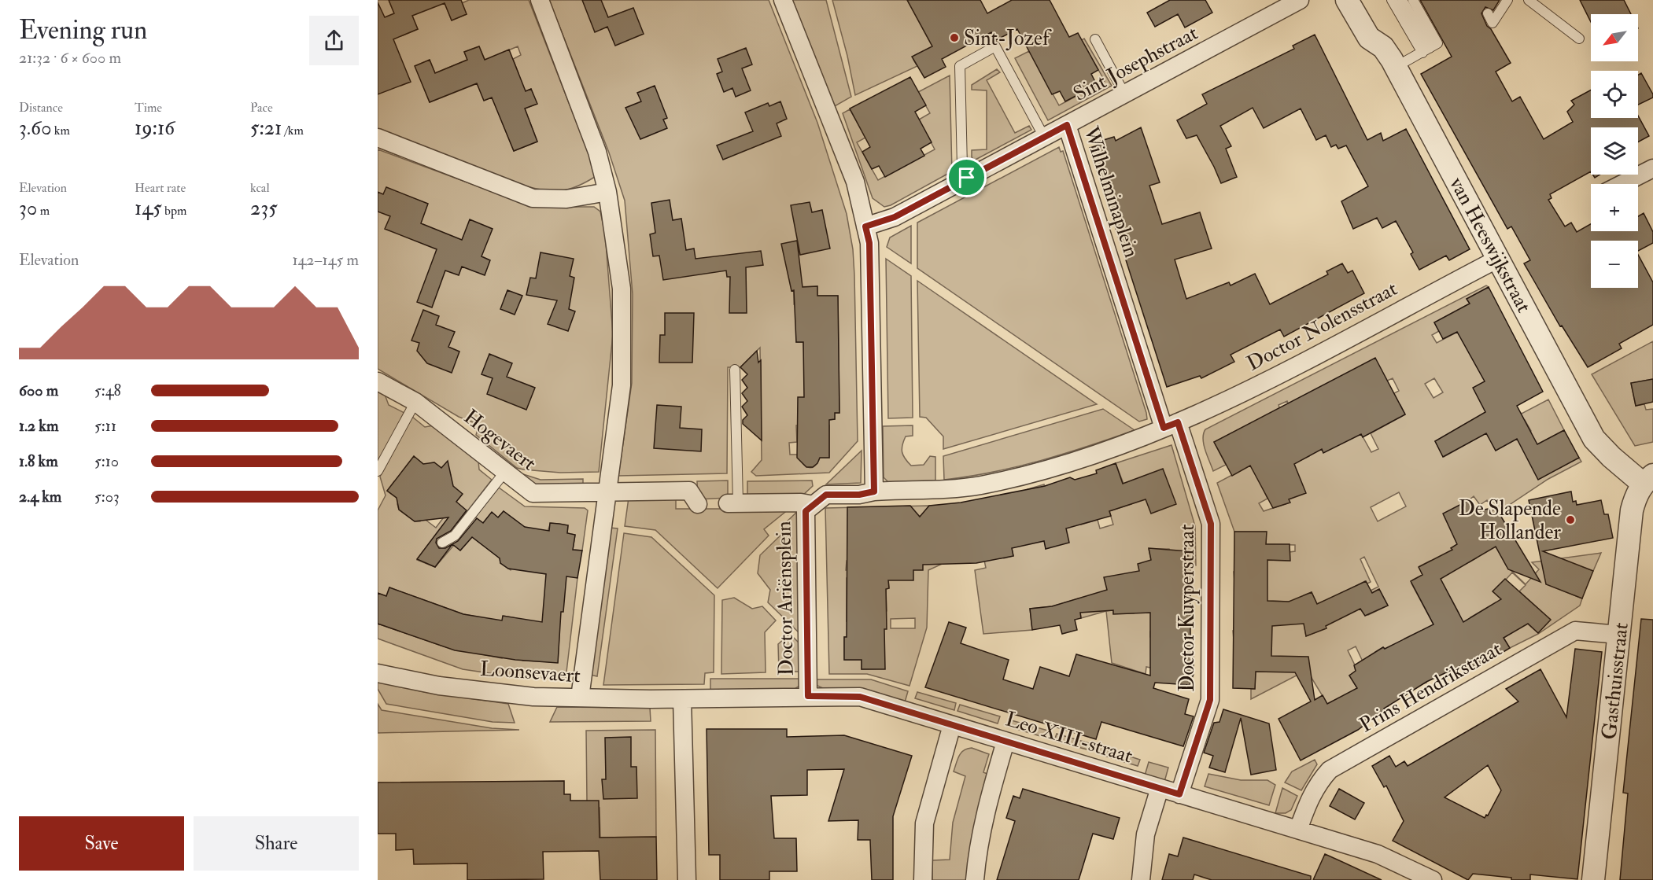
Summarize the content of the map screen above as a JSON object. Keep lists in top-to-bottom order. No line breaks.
{"streets":{"street":["Sint Josephstraat","Wilhelminaplein","van Heeswijkstraat","Doctor Nolensstraat","Hogevaert","Doctor Ariënsplein","Doctor Kuyperstraat","Loonsevaert","Gasthuisstraat","Prins Hendrikstraat","Leo XIII-straat"]},"crossings":[["Sint Josephstraat","Wilhelminaplein"],["Wilhelminaplein","Doctor Nolensstraat"],["Wilhelminaplein","Doctor Kuyperstraat"],["van Heeswijkstraat","Doctor Nolensstraat"],["van Heeswijkstraat","Gasthuisstraat"],["Doctor Nolensstraat","Doctor Kuyperstraat"],["Doctor Ariënsplein","Leo XIII-straat"],["Doctor Kuyperstraat","Leo XIII-straat"],["Loonsevaert","Leo XIII-straat"],["Gasthuisstraat","Prins Hendrikstraat"],["Prins Hendrikstraat","Leo XIII-straat"]],"places":["Sint-Jozef","De Slapende Hollander"],"north":"bottom left","page":{"heading":["Evening run","21:32 · 6 × 600 m"],"map_buttons":["+","−"],"stats":[["Distance","3.60 km"],["Time","19:16"],["Pace","5:21 /km"],["Elevation","30 m"],["Heart rate","145 bpm"],["kcal","235"]],"chart":["Elevation","142–145 m"],"list":[{"name":"600 m","note":"5:48"},{"name":"1.2 km","note":"5:11"},{"name":"1.8 km","note":"5:10"},{"name":"2.4 km","note":"5:03"}],"buttons":["Save","Share"]}}
